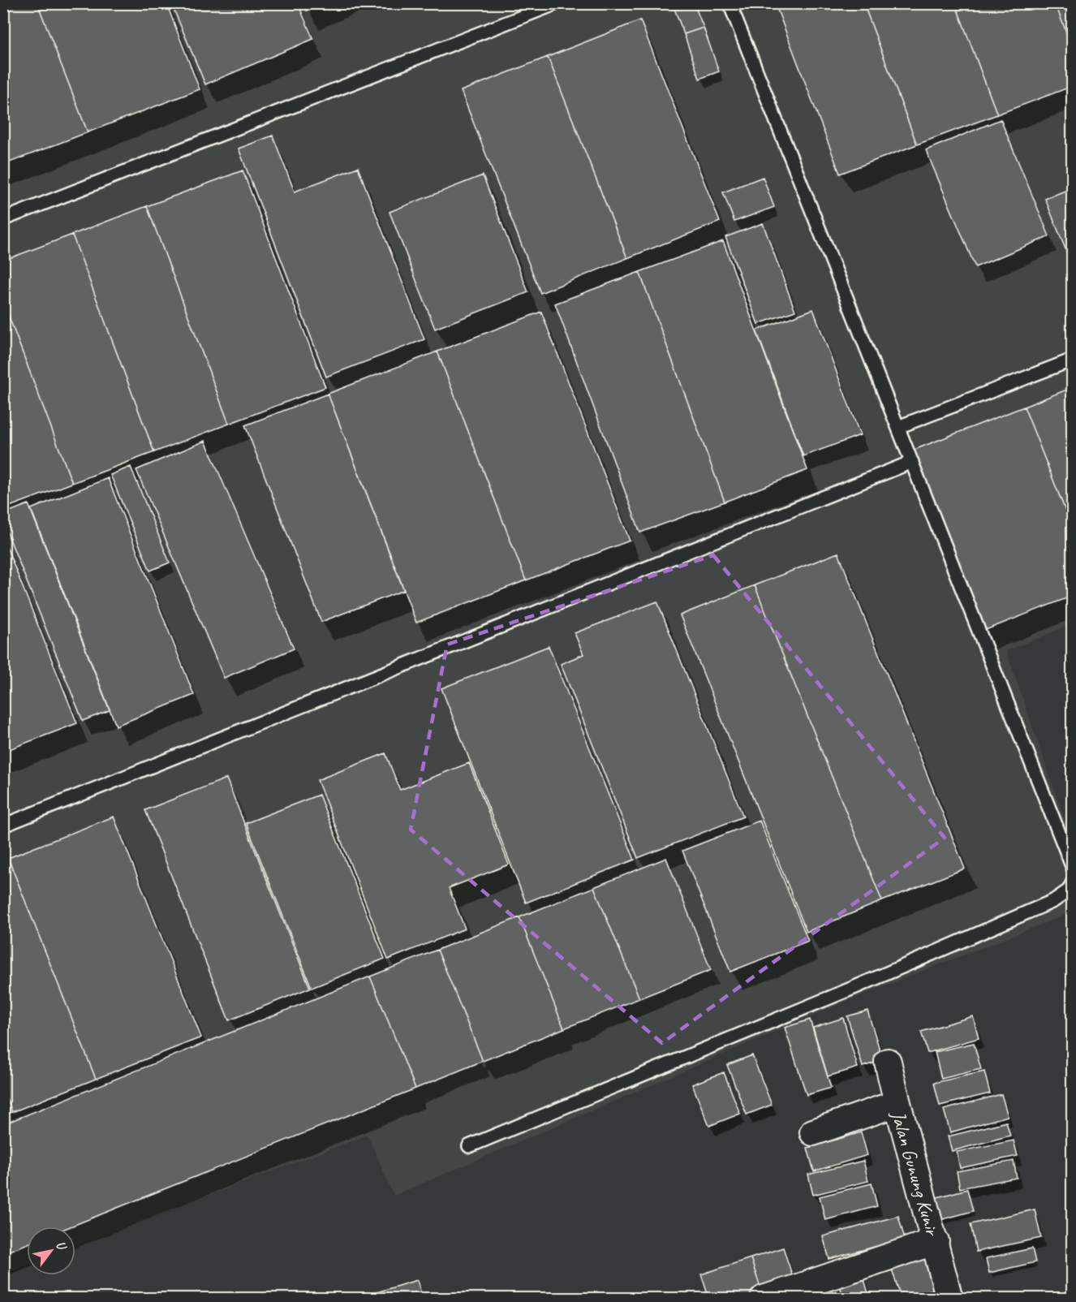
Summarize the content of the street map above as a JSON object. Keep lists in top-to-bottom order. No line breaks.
{"streets":{"street":["Jalan Gunung Kunir"]},"north":"top right"}
